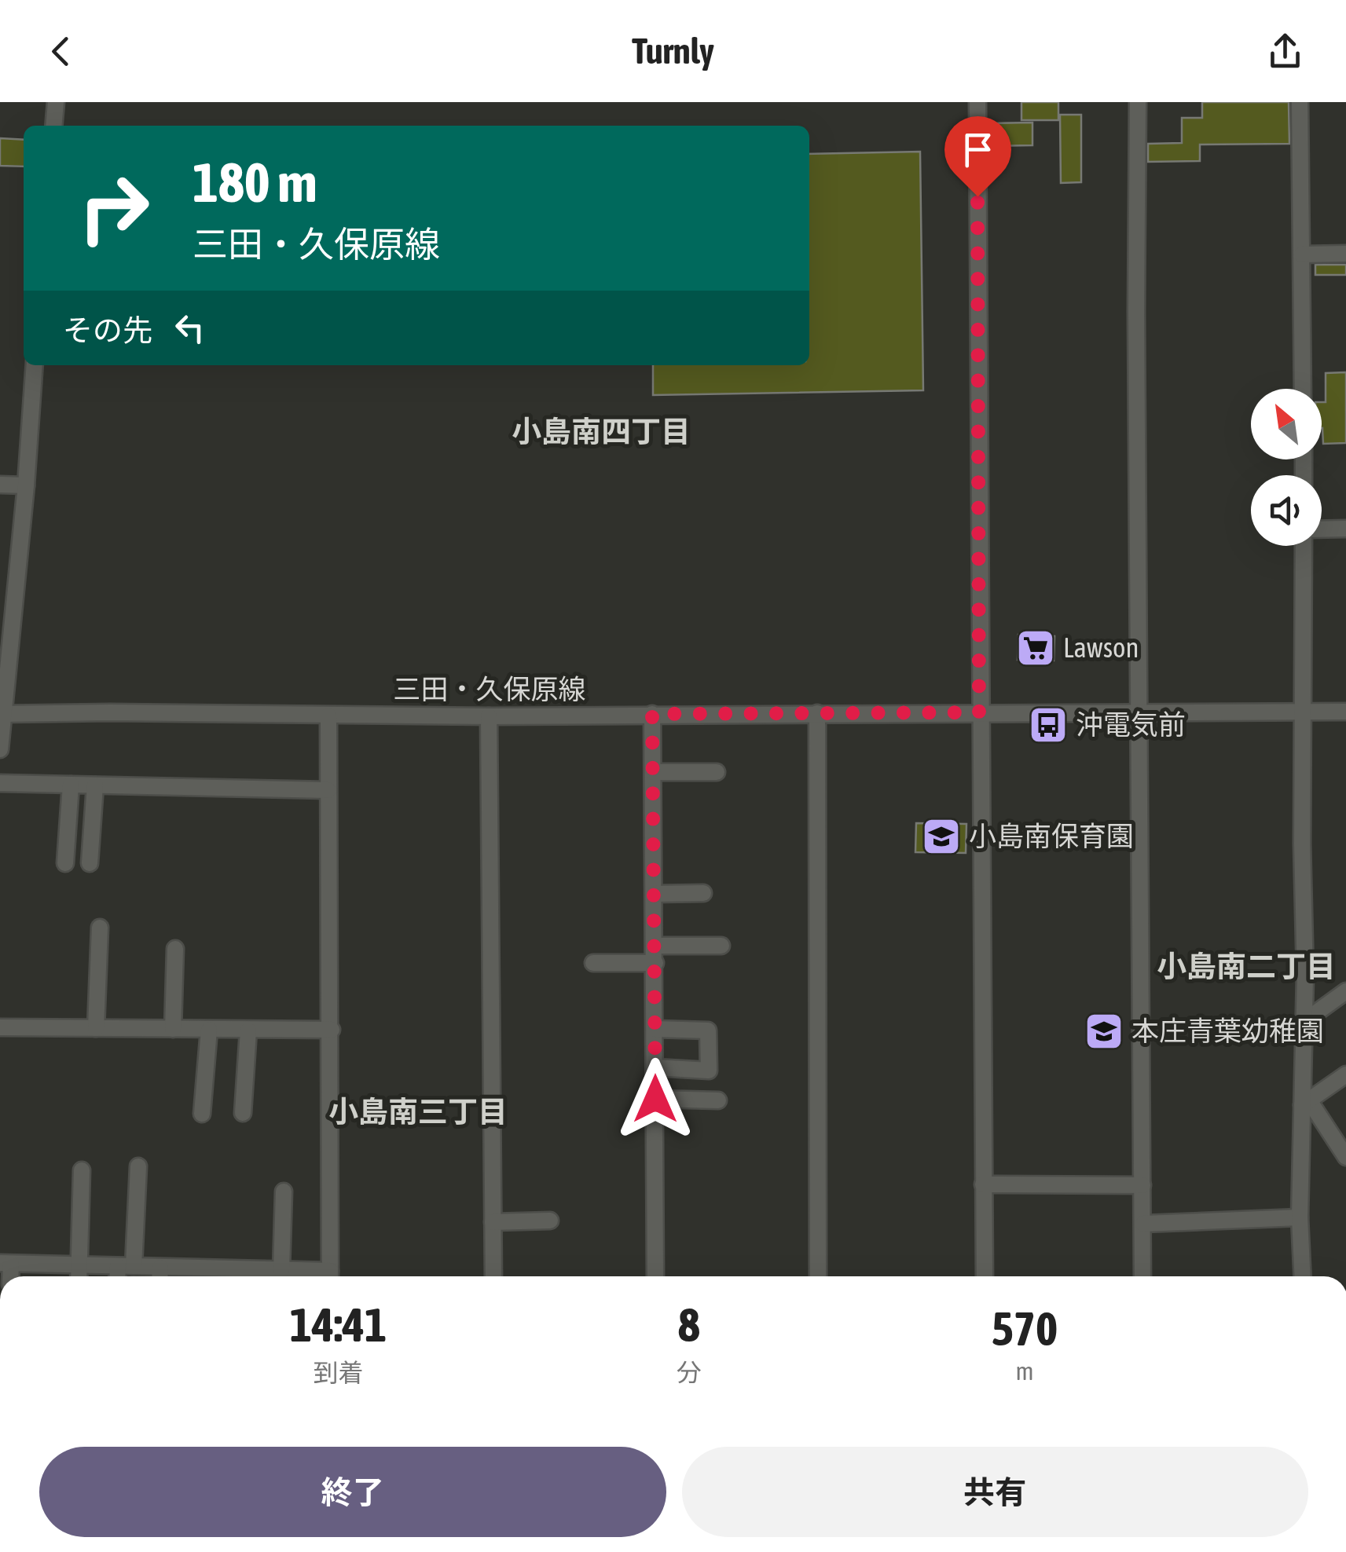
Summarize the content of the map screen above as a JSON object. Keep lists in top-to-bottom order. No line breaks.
{"streets":{"street":["三田・久保原線"]},"districts":["小島南四丁目","小島南二丁目","小島南三丁目"],"places":{"supermarket":["Lawson"],"bus stop":["沖電気前"],"school or university":["小島南保育園","本庄青葉幼稚園"]},"north":"top left","page":{"header":"Turnly","turn":["180 m","三田・久保原線"],"then":"その先","eta":["14:41","到着","8","分","570","m"],"buttons":["終了","共有"]}}
